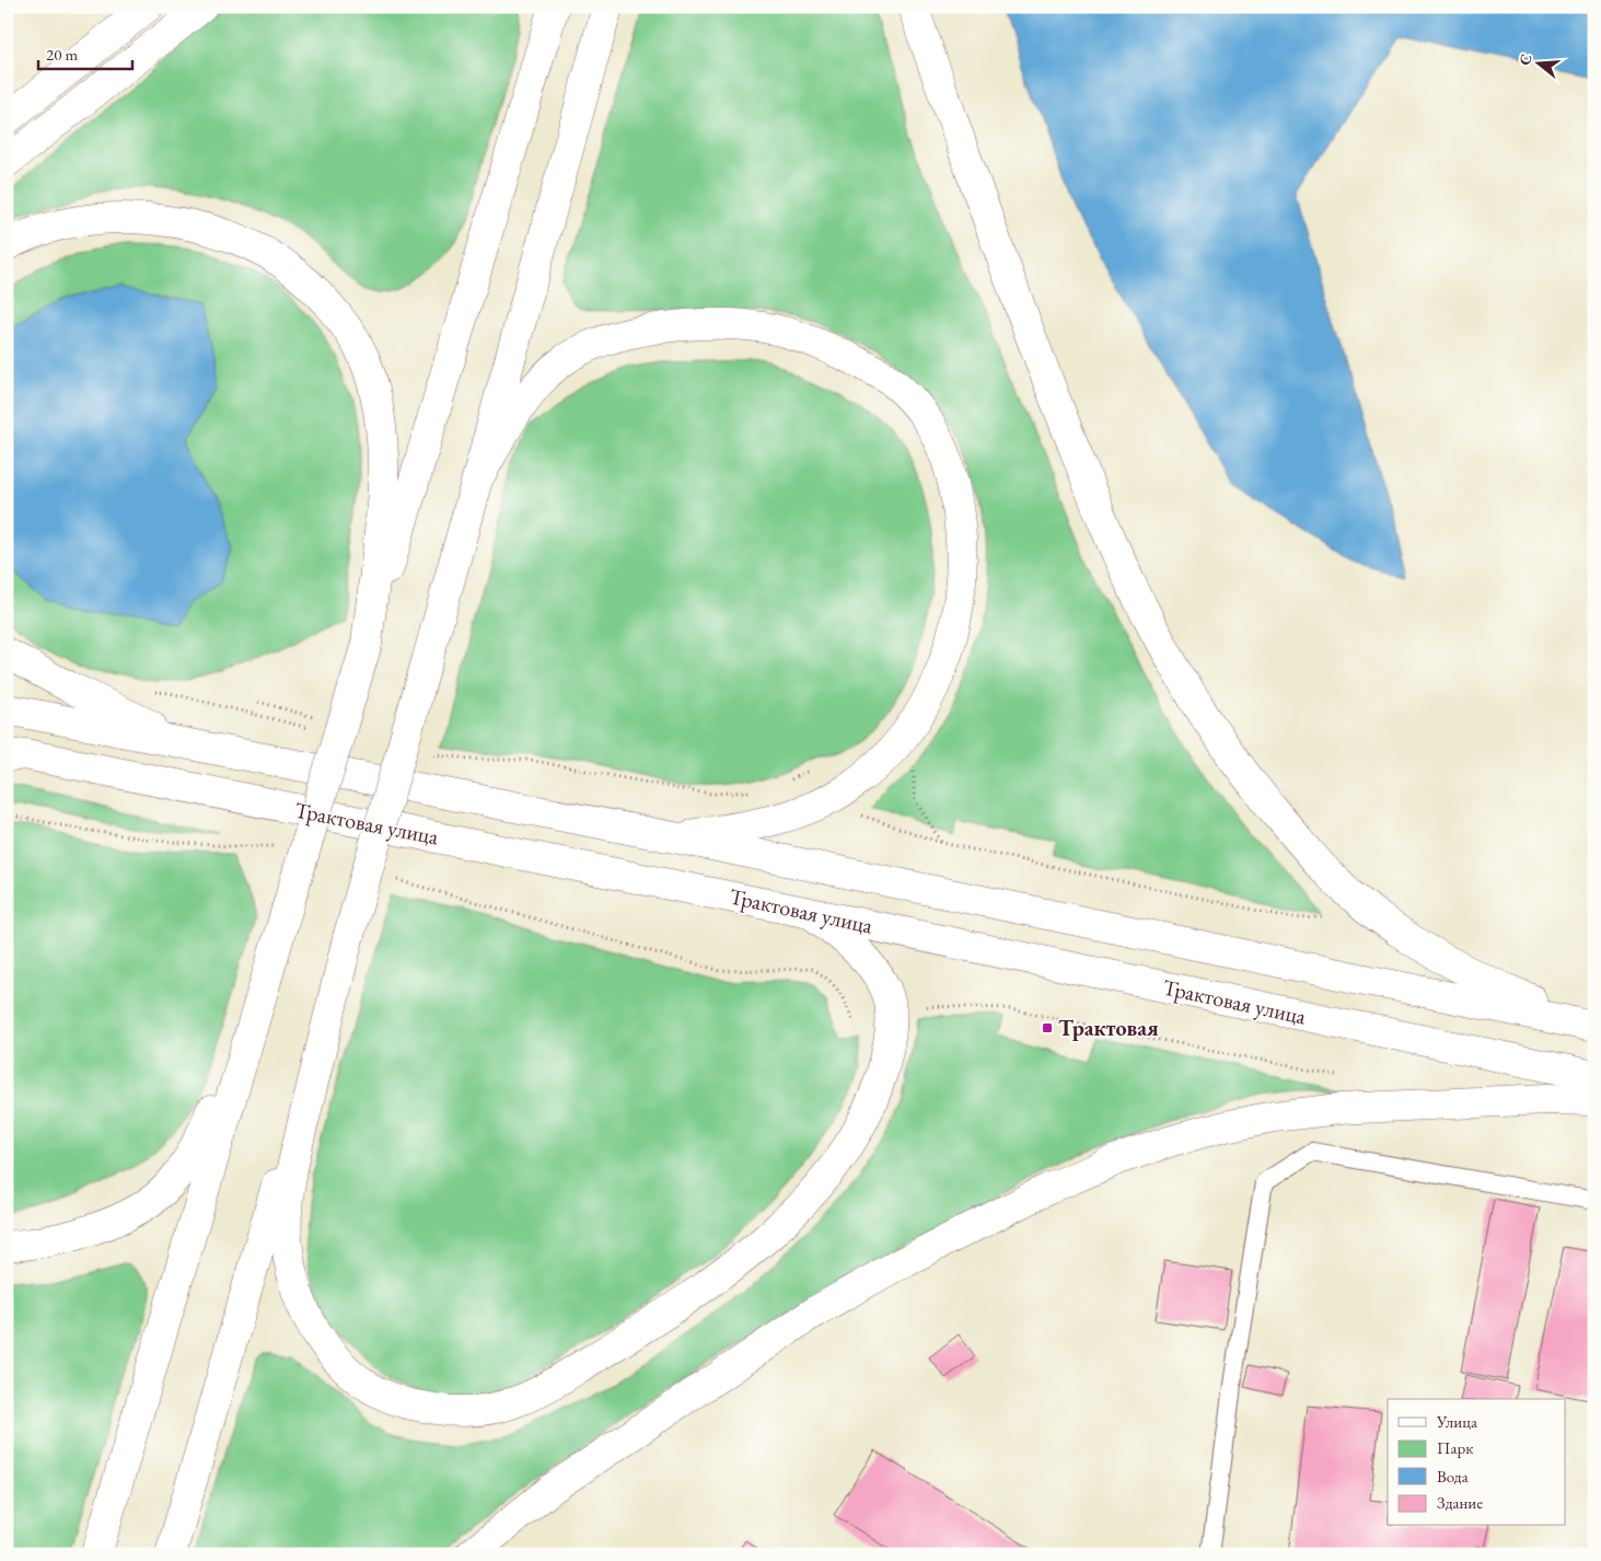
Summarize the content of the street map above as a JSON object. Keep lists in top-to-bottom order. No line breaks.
{"streets":{"main road":["Трактовая улица"]},"places":{"transit":["Трактовая"]},"legend":["Улица","Парк","Вода","Здание"],"scale_bar":"20 m","north":"left"}
